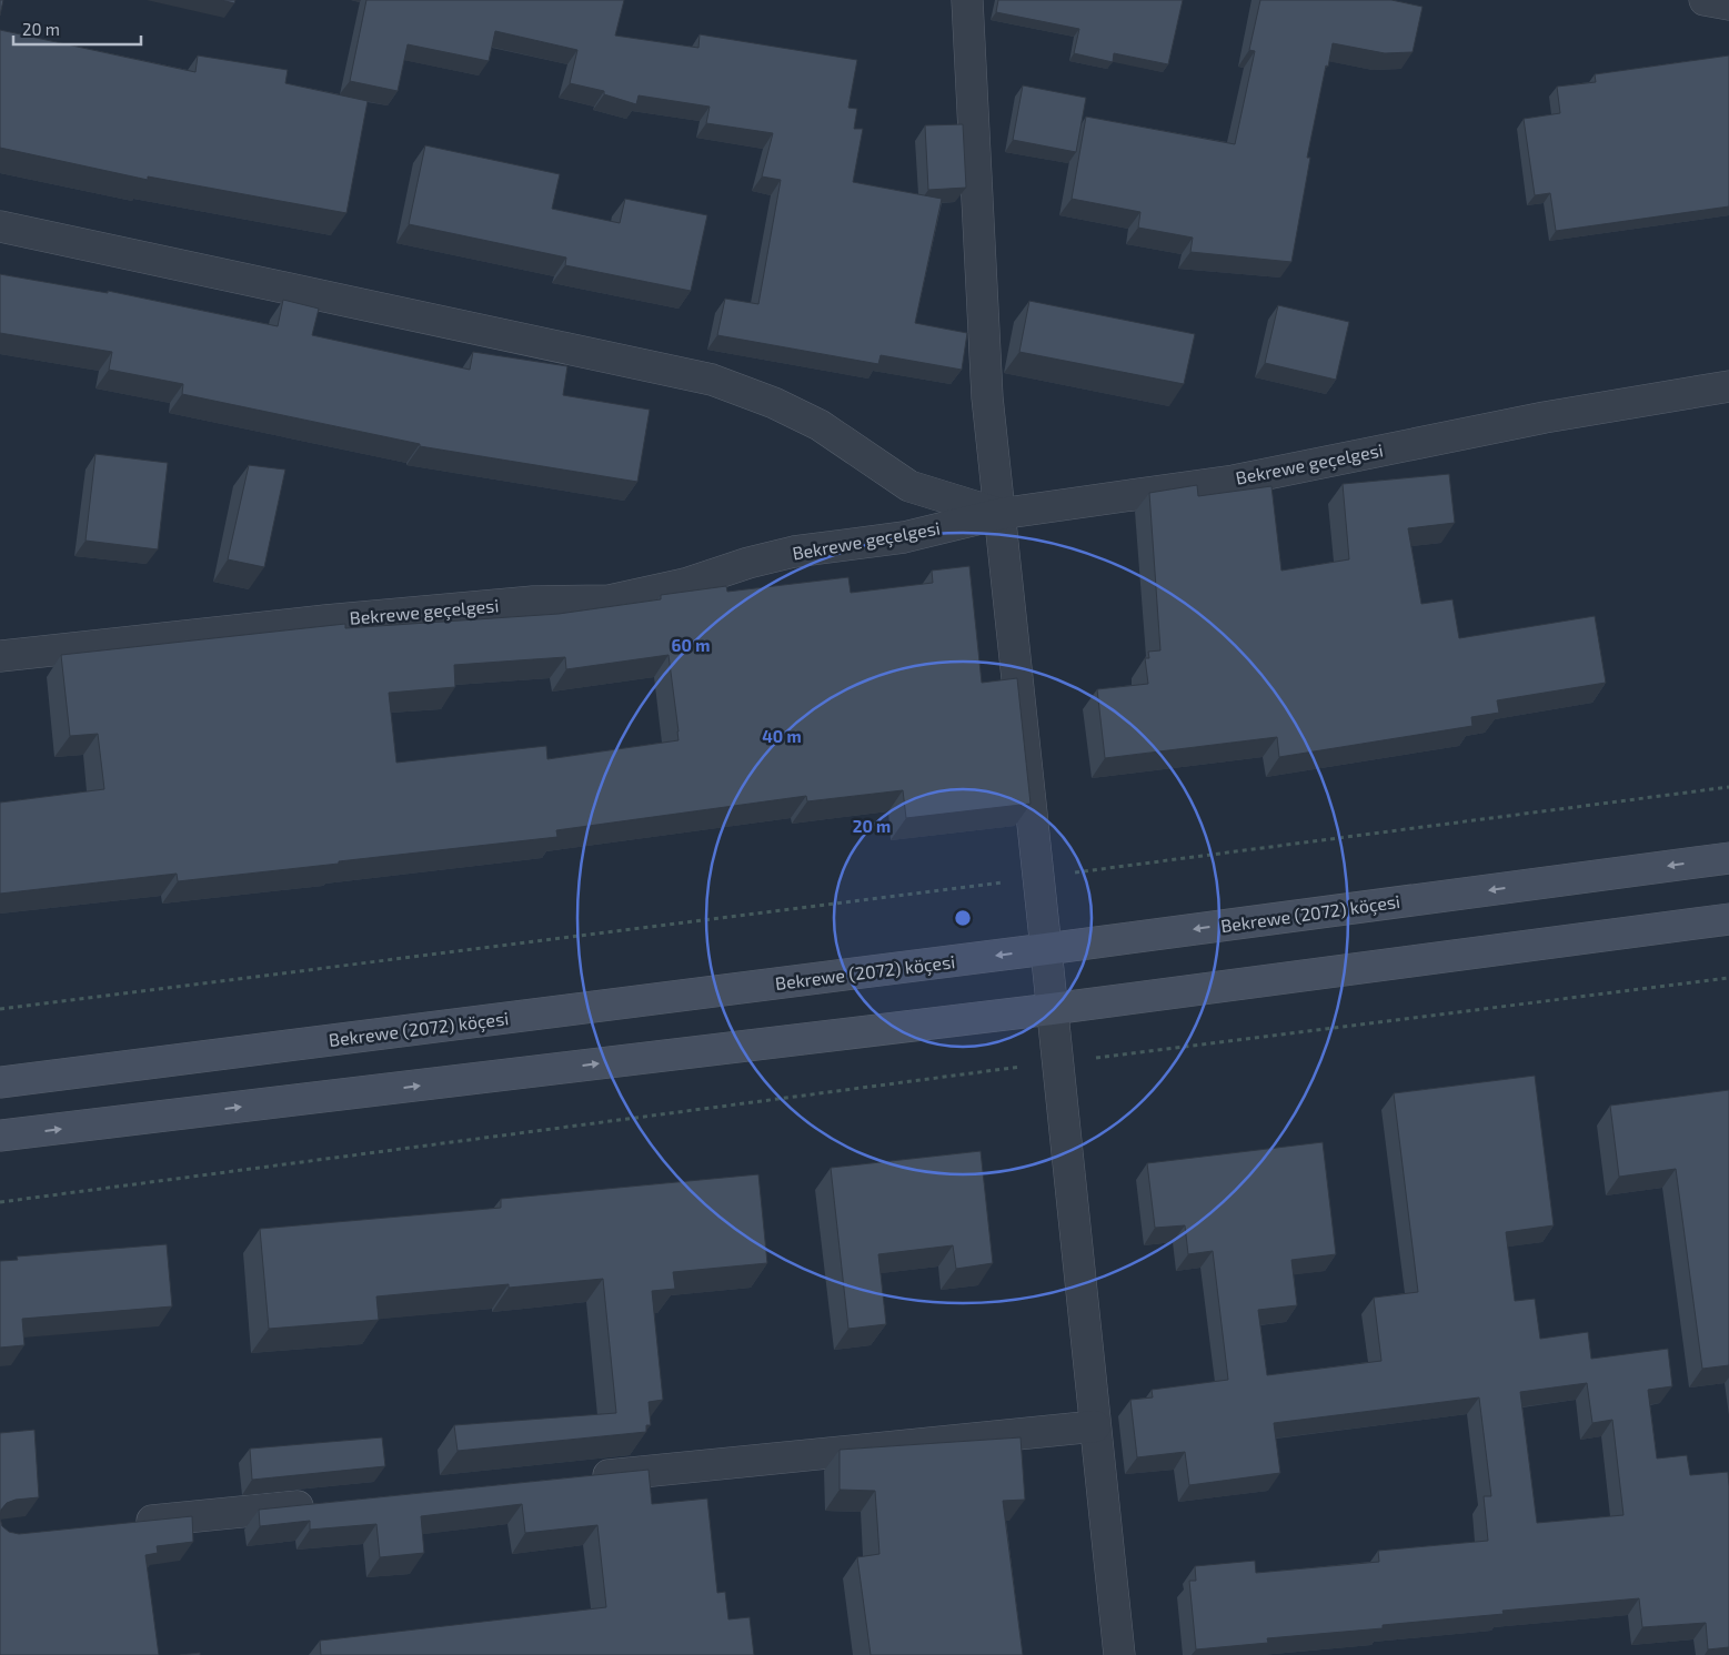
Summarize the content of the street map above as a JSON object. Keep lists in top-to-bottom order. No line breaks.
{"streets":{"main road":["Bekrewe (2072) köçesi"],"street":["Bekrewe geçelgesi"]},"scale_bar":"20 m","rings":["60 m","40 m","20 m"]}
